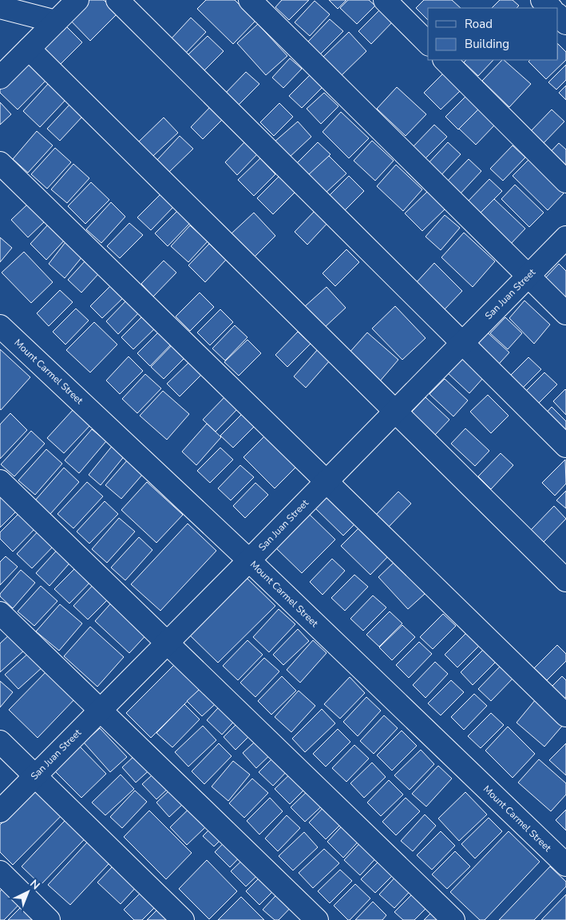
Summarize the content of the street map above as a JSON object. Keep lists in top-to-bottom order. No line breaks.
{"streets":{"street":["San Juan Street","Mount Carmel Street"]},"crossings":[["San Juan Street","Mount Carmel Street"]],"legend":["Road","Building"],"north":"top right"}
